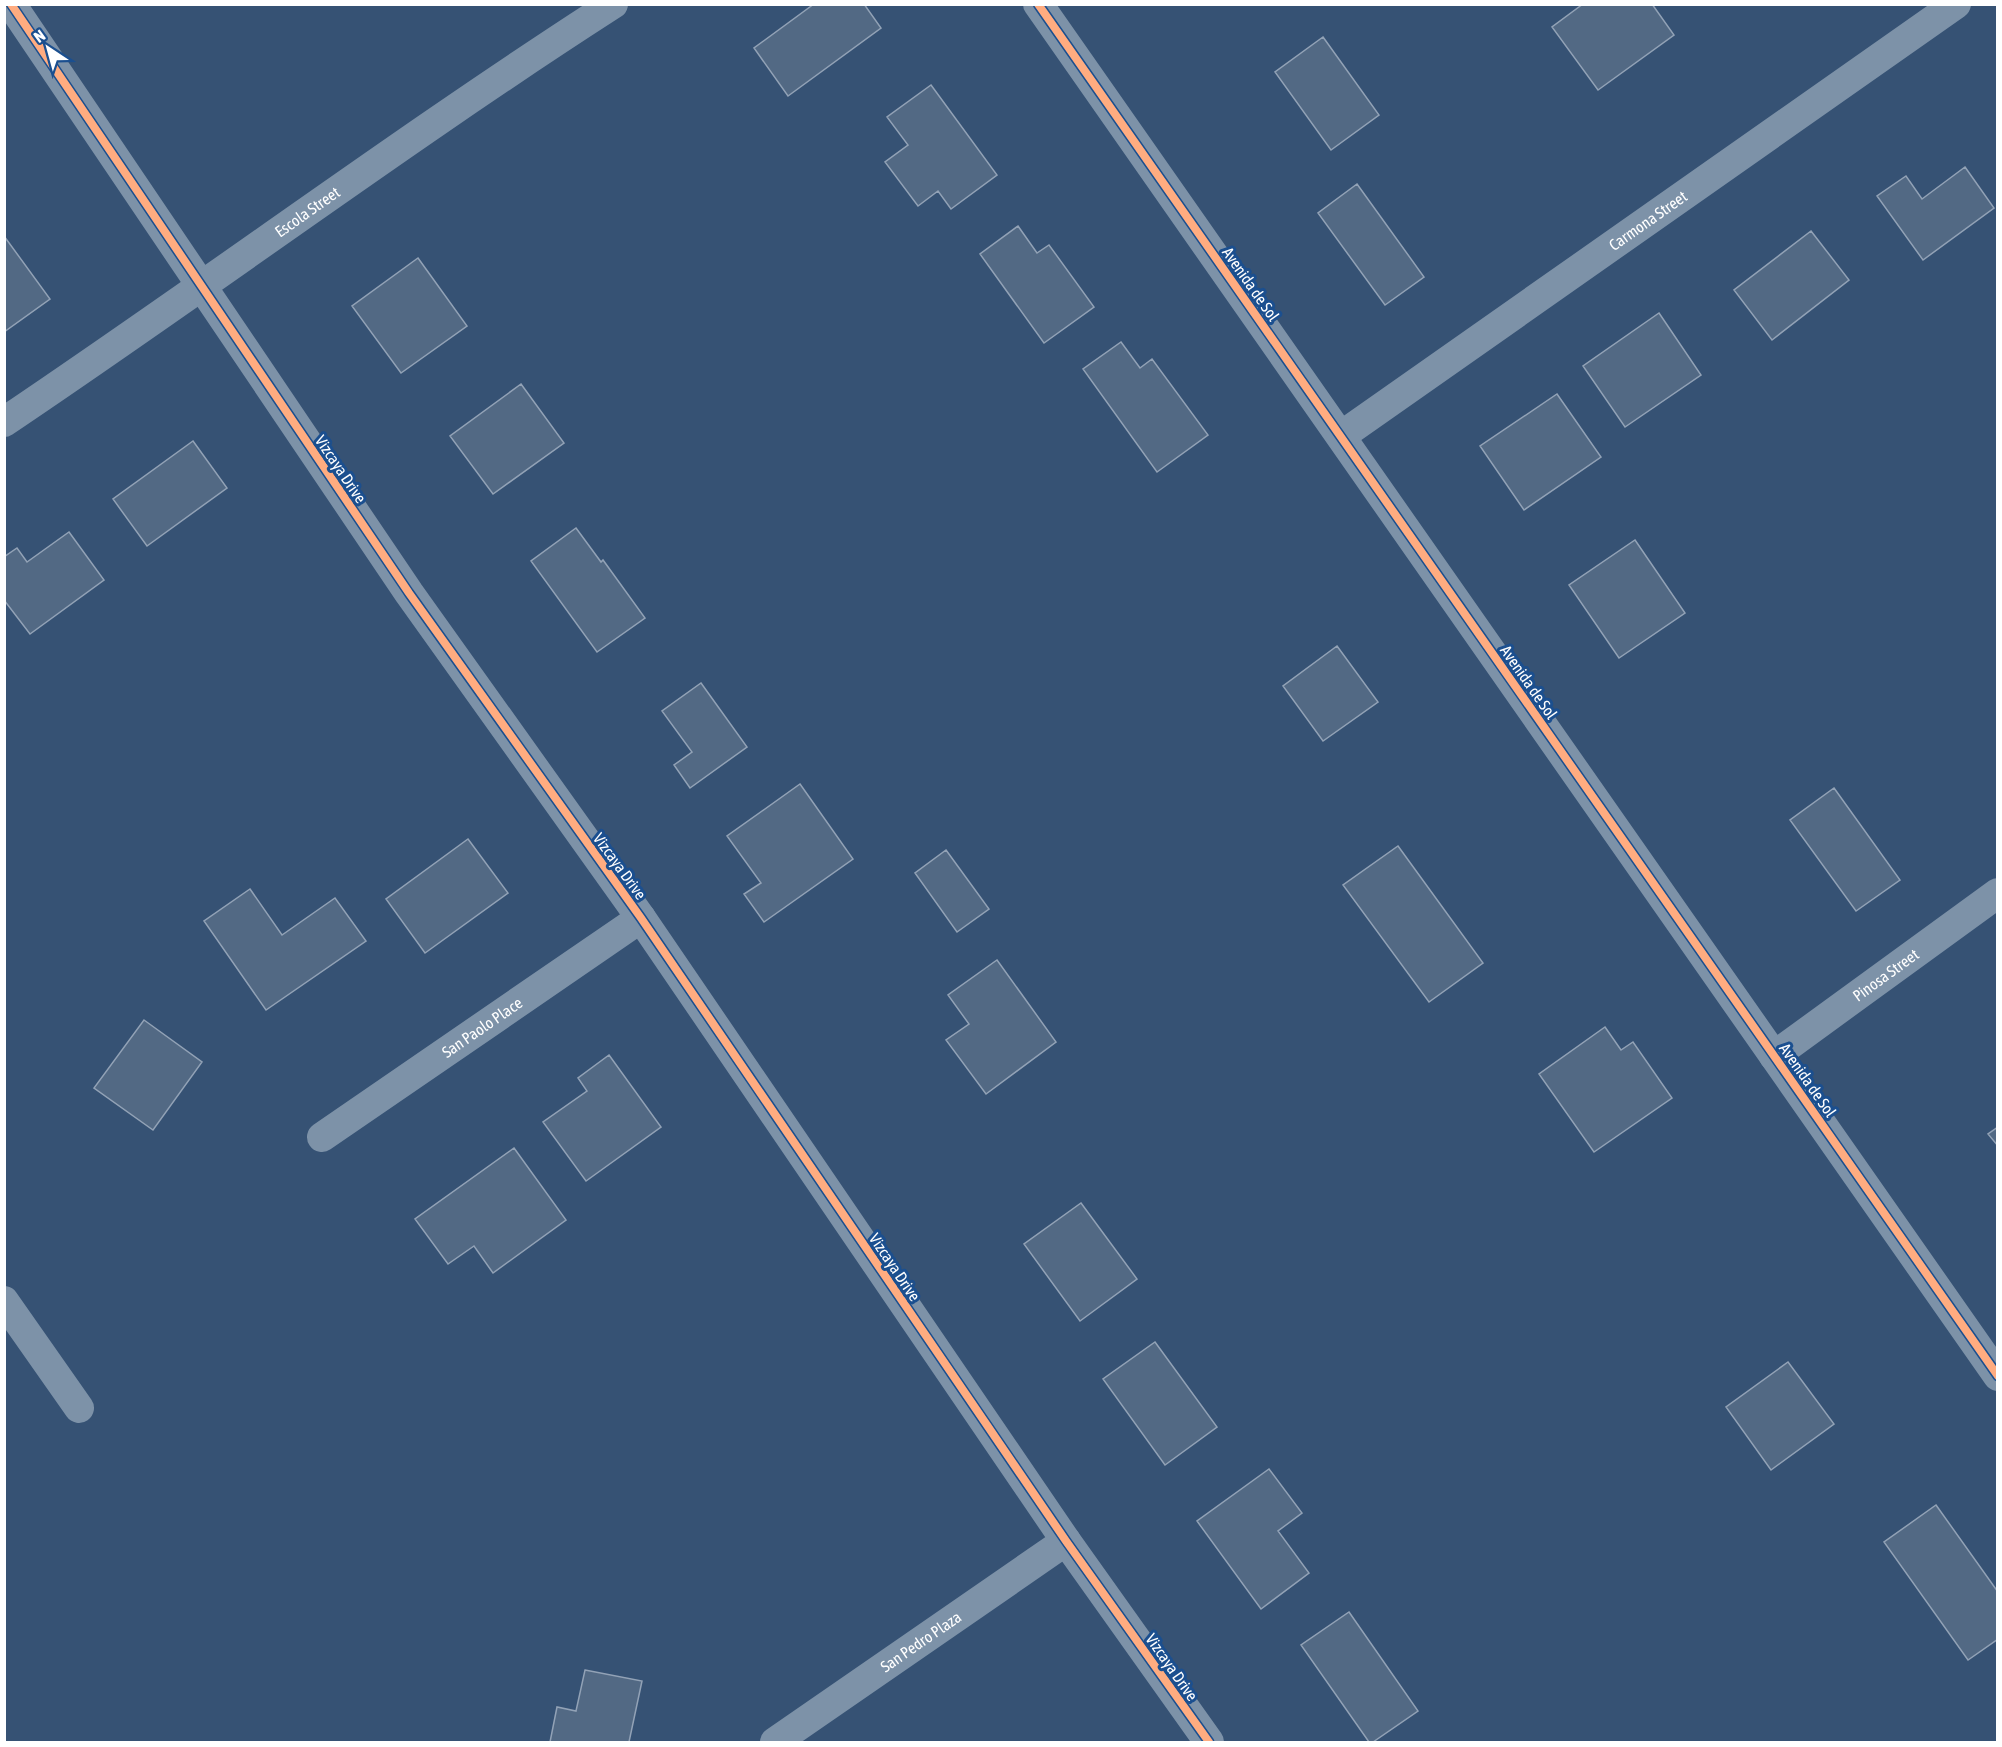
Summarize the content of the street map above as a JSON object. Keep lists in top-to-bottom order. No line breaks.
{"streets":{"street":["Escola Street","Carmona Street","Avenida de Sol","Vizcaya Drive","Pinosa Street","San Paolo Place","San Pedro Plaza"]},"crossings":[["Escola Street","Vizcaya Drive"],["Carmona Street","Avenida de Sol"],["Avenida de Sol","Pinosa Street"],["Vizcaya Drive","San Paolo Place"],["Vizcaya Drive","San Pedro Plaza"]],"north":"top left"}
